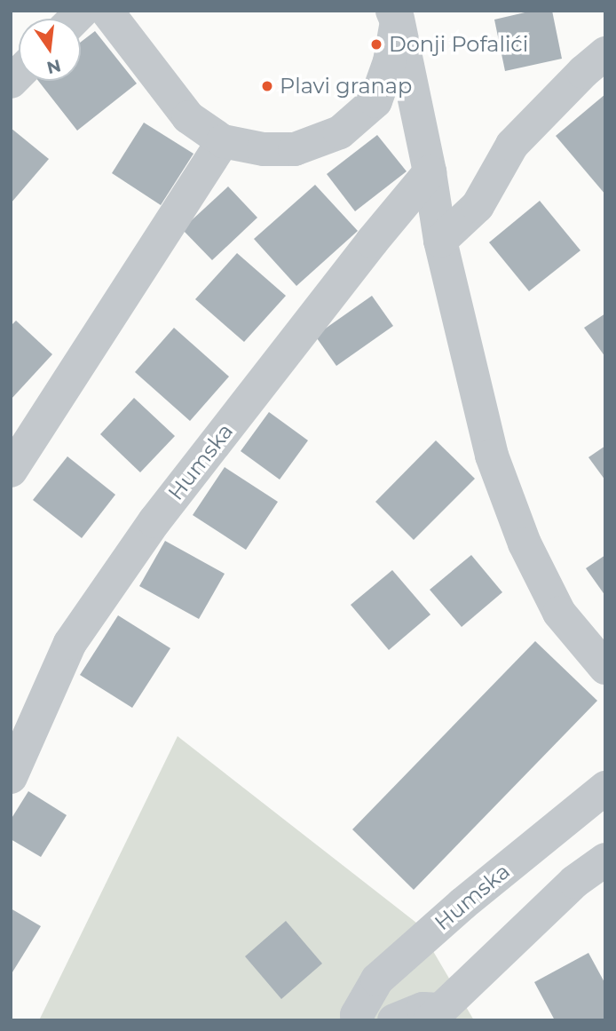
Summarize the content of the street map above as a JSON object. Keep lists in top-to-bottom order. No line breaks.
{"streets":{"street":["Humska"]},"places":["Donji Pofalići","Plavi granap"],"north":"bottom"}
